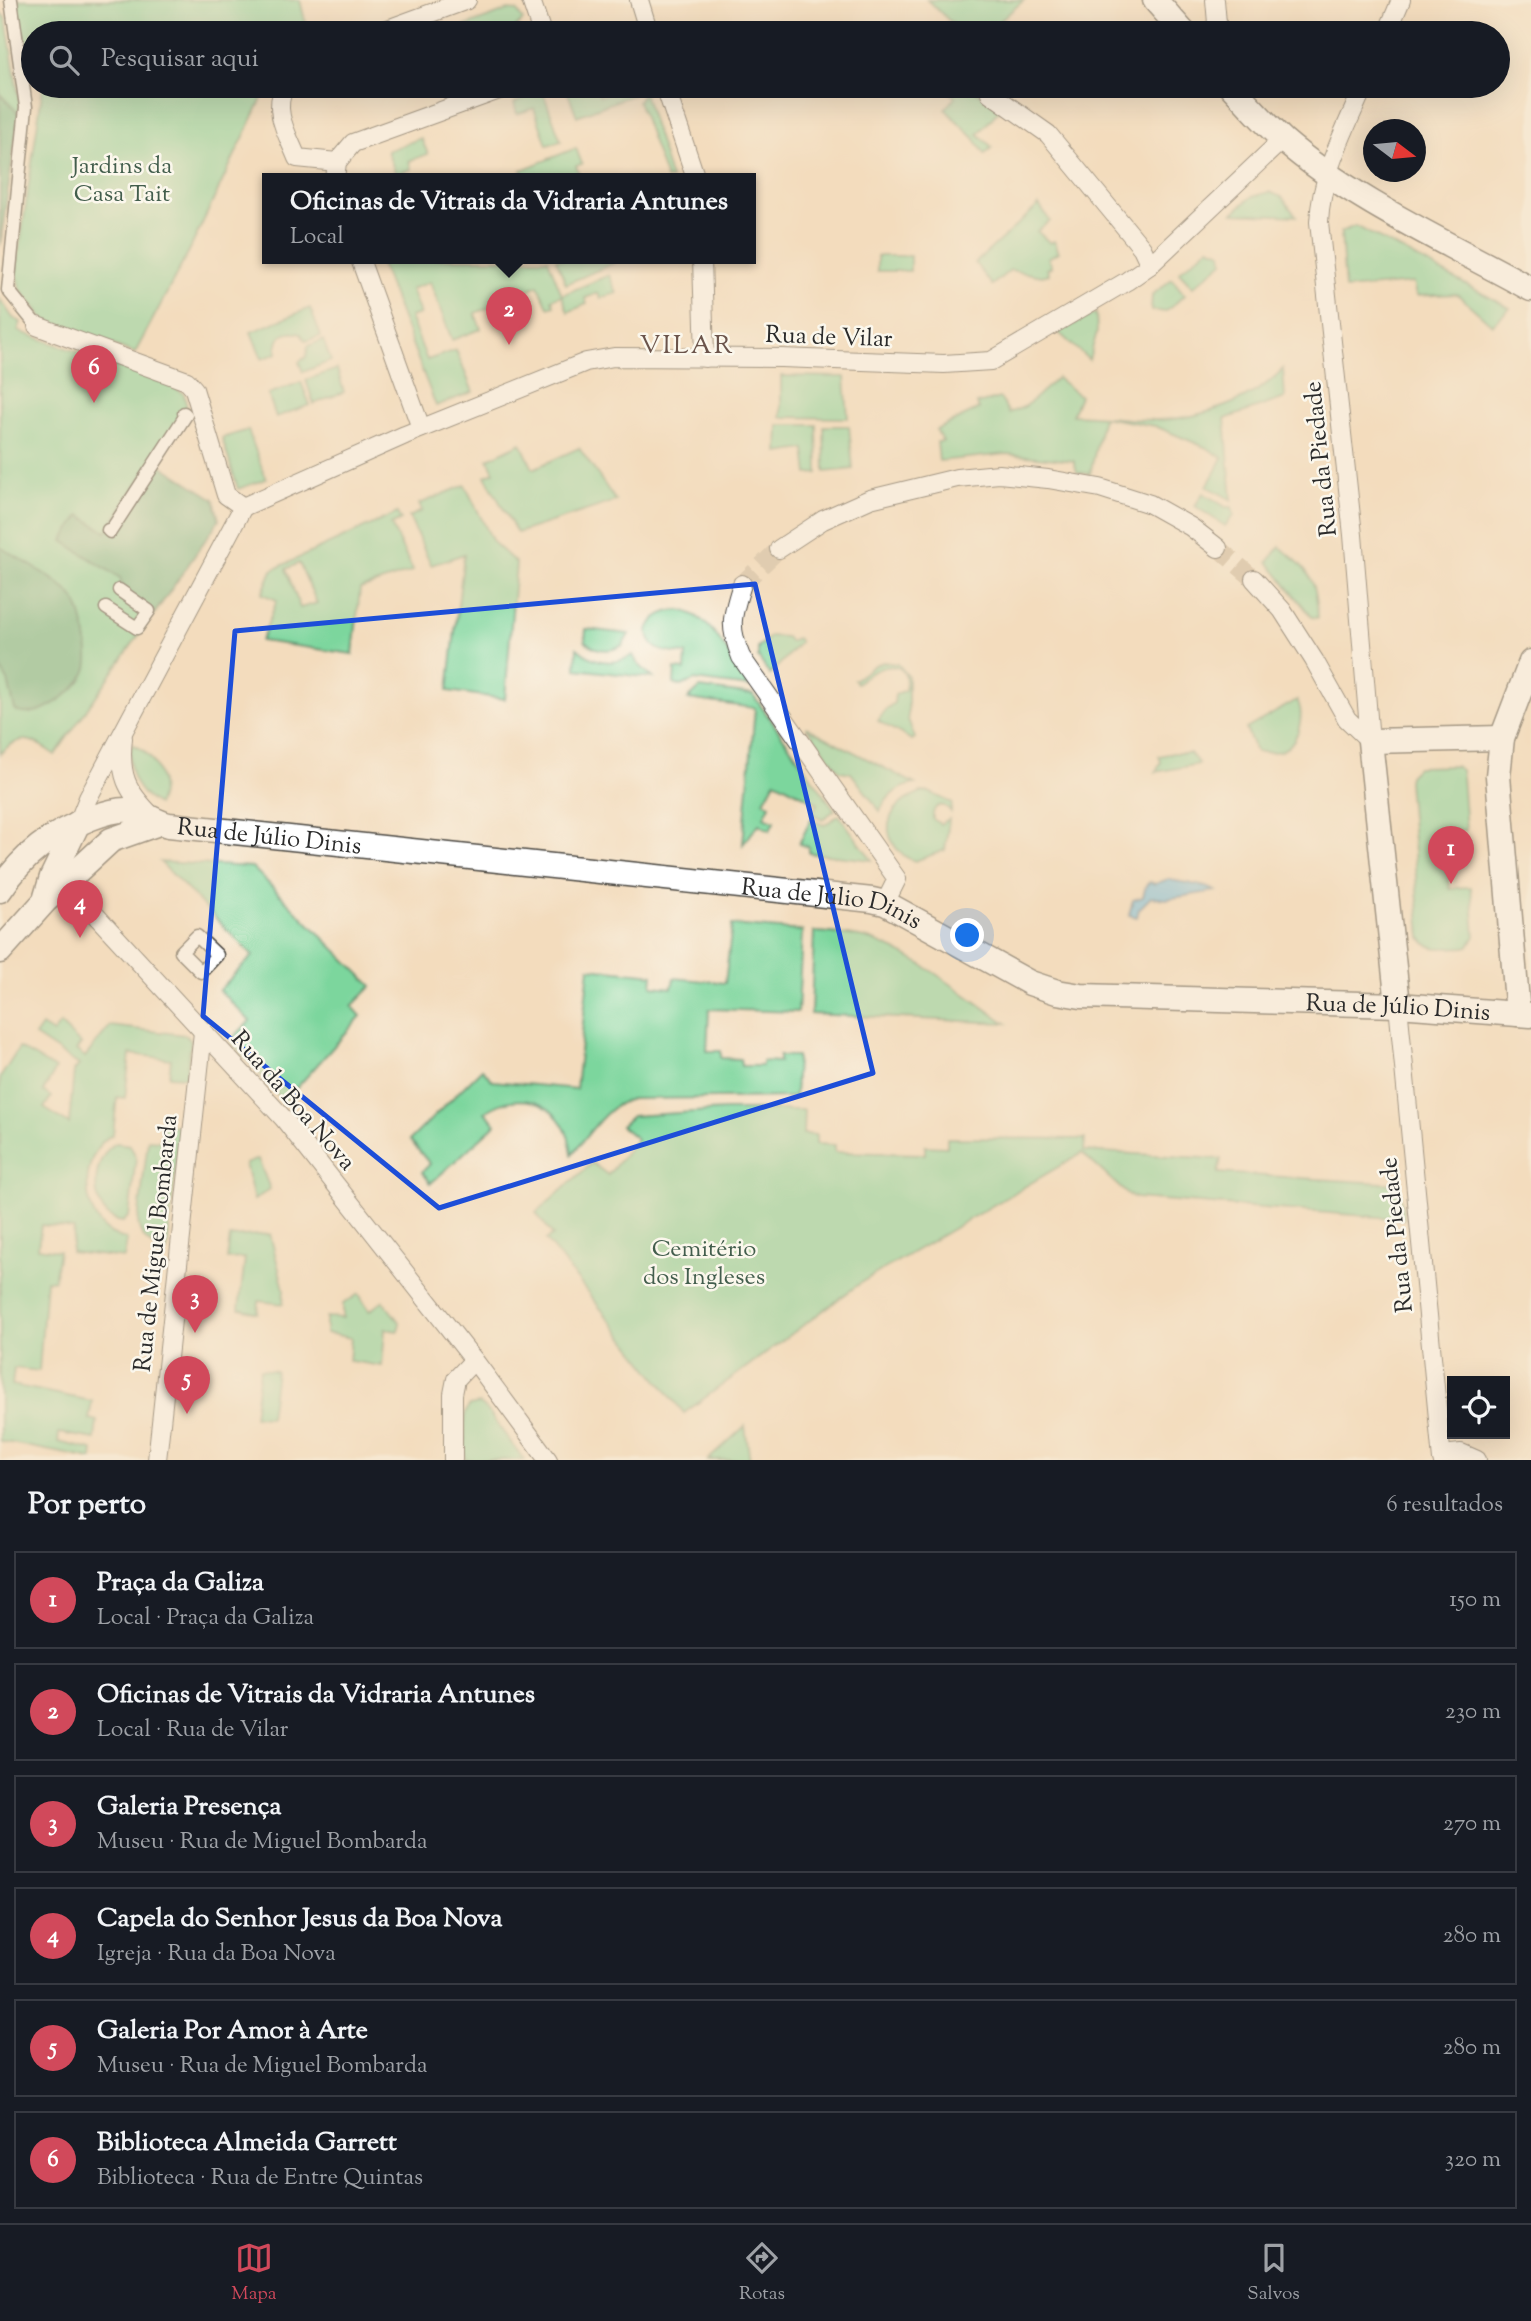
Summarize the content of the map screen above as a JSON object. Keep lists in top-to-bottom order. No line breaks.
{"streets":{"main road":["Rua de Júlio Dinis"],"street":["Rua de Vilar","Rua da Piedade","Rua da Boa Nova","Rua de Miguel Bombarda"]},"crossings":[["Rua da Piedade","Rua de Júlio Dinis"],["Rua da Boa Nova","Rua de Miguel Bombarda"]],"districts":["VILAR"],"parks":["Jardins da Casa Tait","Cemitério dos Ingleses"],"north":"right","page":{"search":"Pesquisar aqui","popup":["Oficinas de Vitrais da Vidraria Antunes","Local"],"pins":["2","6","1","4","3","5"],"heading":["Por perto","6 resultados"],"list":[{"mark":"1","name":"Praça da Galiza","note":"Local · Praça da Galiza","value":"150 m"},{"mark":"2","name":"Oficinas de Vitrais da Vidraria Antunes","note":"Local · Rua de Vilar","value":"230 m"},{"mark":"3","name":"Galeria Presença","note":"Museu · Rua de Miguel Bombarda","value":"270 m"},{"mark":"4","name":"Capela do Senhor Jesus da Boa Nova","note":"Igreja · Rua da Boa Nova","value":"280 m"},{"mark":"5","name":"Galeria Por Amor à Arte","note":"Museu · Rua de Miguel Bombarda","value":"280 m"},{"mark":"6","name":"Biblioteca Almeida Garrett","note":"Biblioteca · Rua de Entre Quintas","value":"320 m"}],"nav":["Mapa","Rotas","Salvos"]}}
